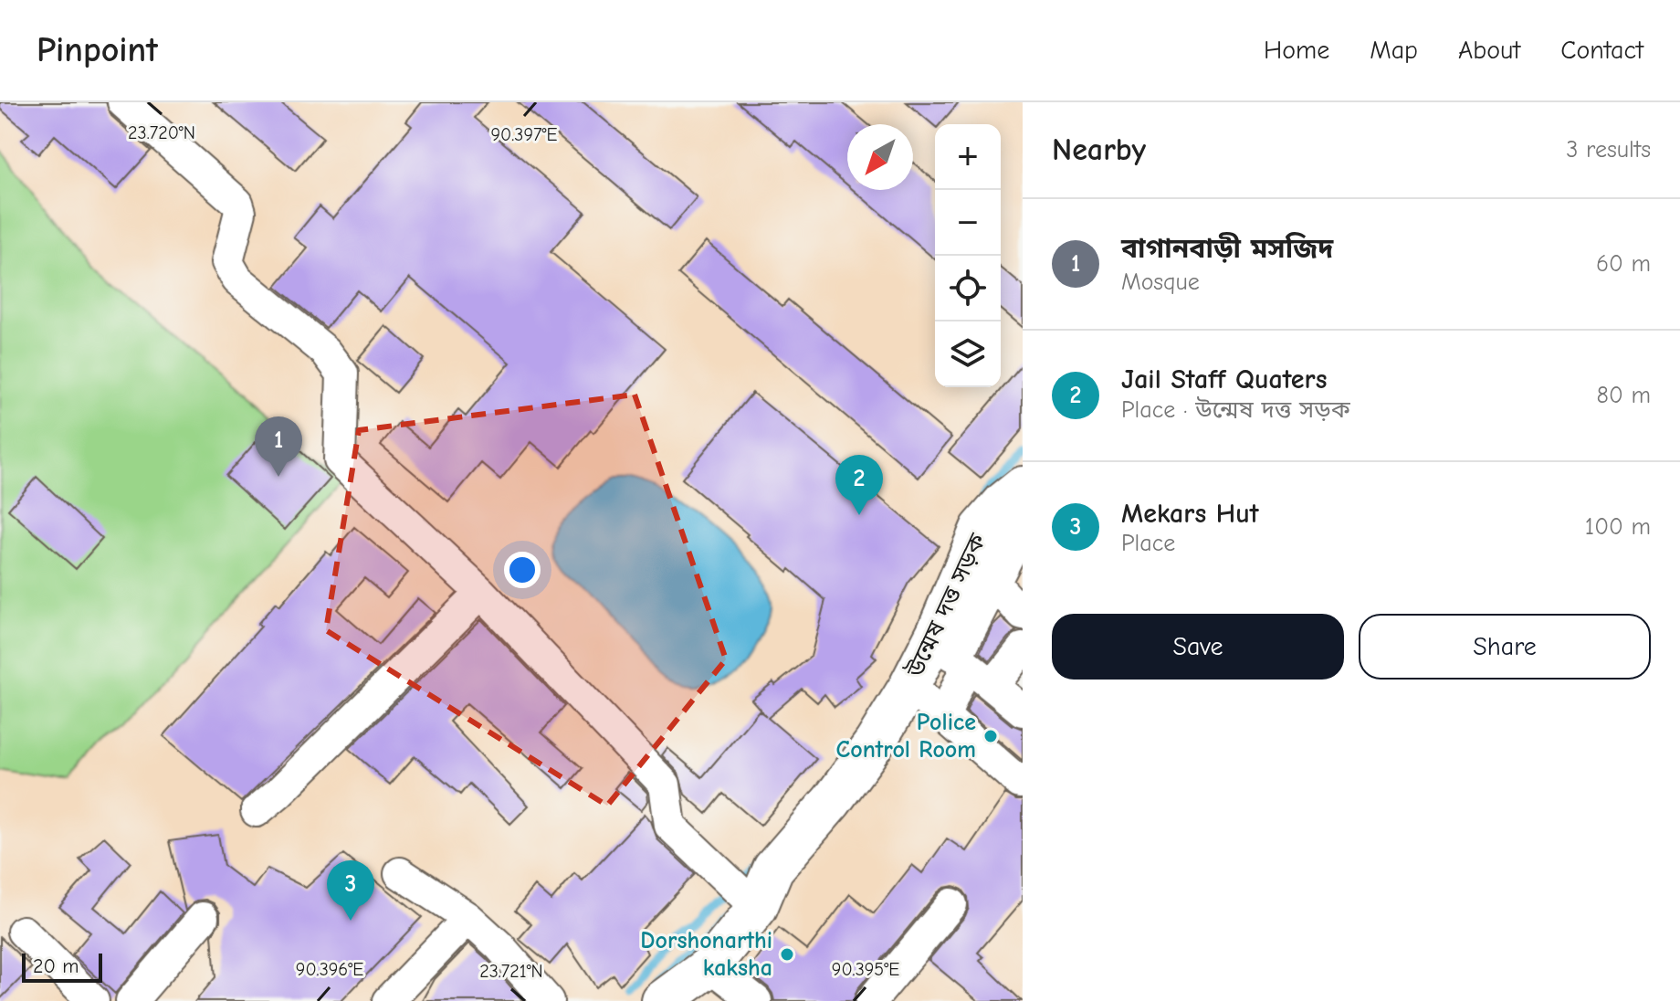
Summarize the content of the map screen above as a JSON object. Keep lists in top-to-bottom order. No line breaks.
{"streets":{"main road":["উন্মেষ দত্ত সড়ক"]},"places":["Police Control Room","Dorshonarthi kaksha"],"scale_bar":"20 m","north":"bottom left","page":{"header":"Pinpoint","nav":["Home","Map","About","Contact"],"heading":["Nearby","3 results"],"map_buttons":["+","−"],"list":[{"mark":"1","name":"বাগানবাড়ী মসজিদ","note":"Mosque","value":"60 m"},{"mark":"2","name":"Jail Staff Quaters","note":"Place · উন্মেষ দত্ত সড়ক","value":"80 m"},{"mark":"3","name":"Mekars Hut","note":"Place","value":"100 m"}],"pins":["1","2","3"],"buttons":["Save","Share"],"scale":"20 m"},"coordinates":["23.720°N","90.397°E","90.396°E","90.395°E","23.721°N"]}
